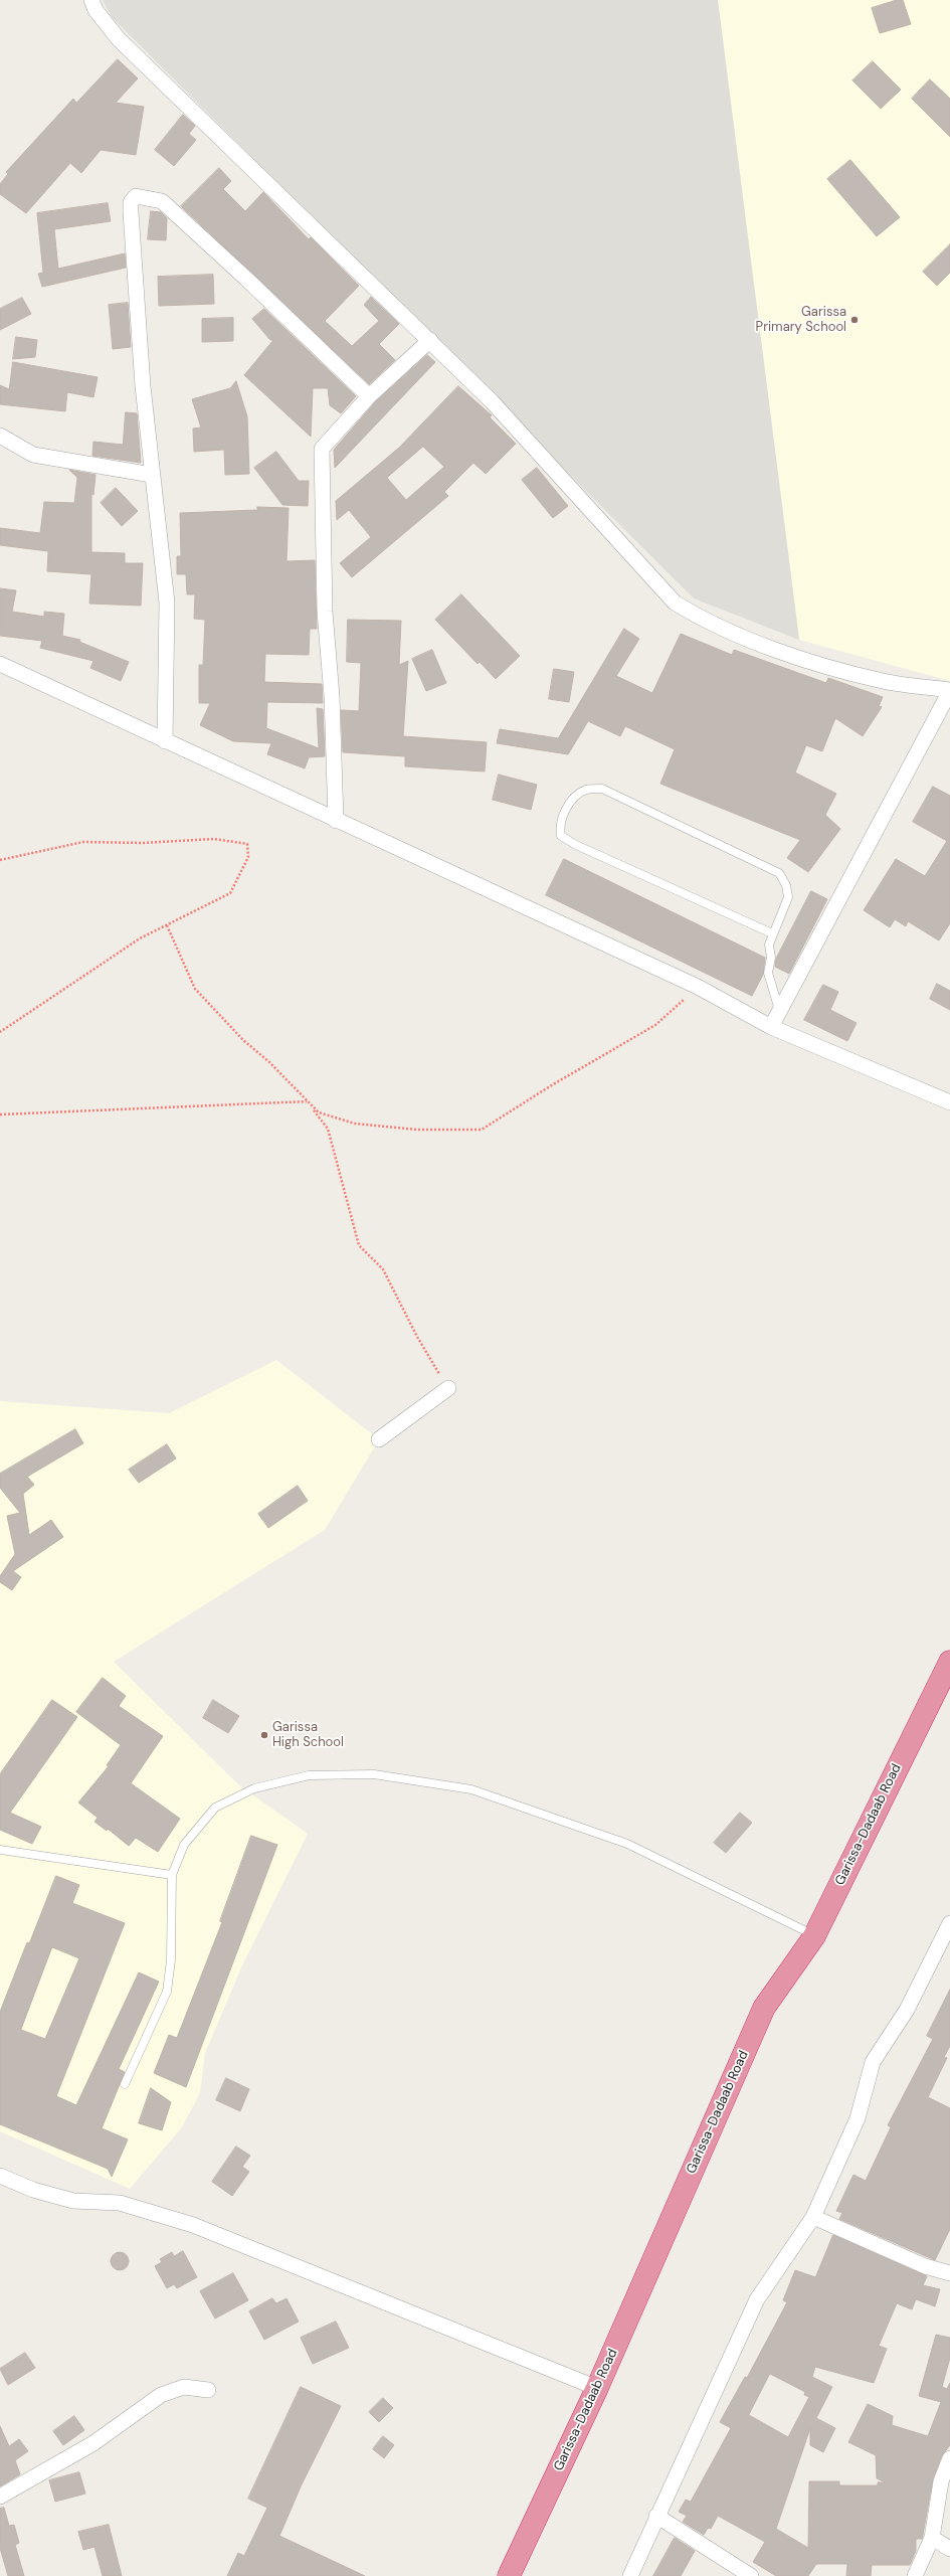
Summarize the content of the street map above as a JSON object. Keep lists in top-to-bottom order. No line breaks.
{"streets":{"highway":["Garissa-Dadaab Road"]},"places":["Garissa Primary School","Garissa High School"]}
